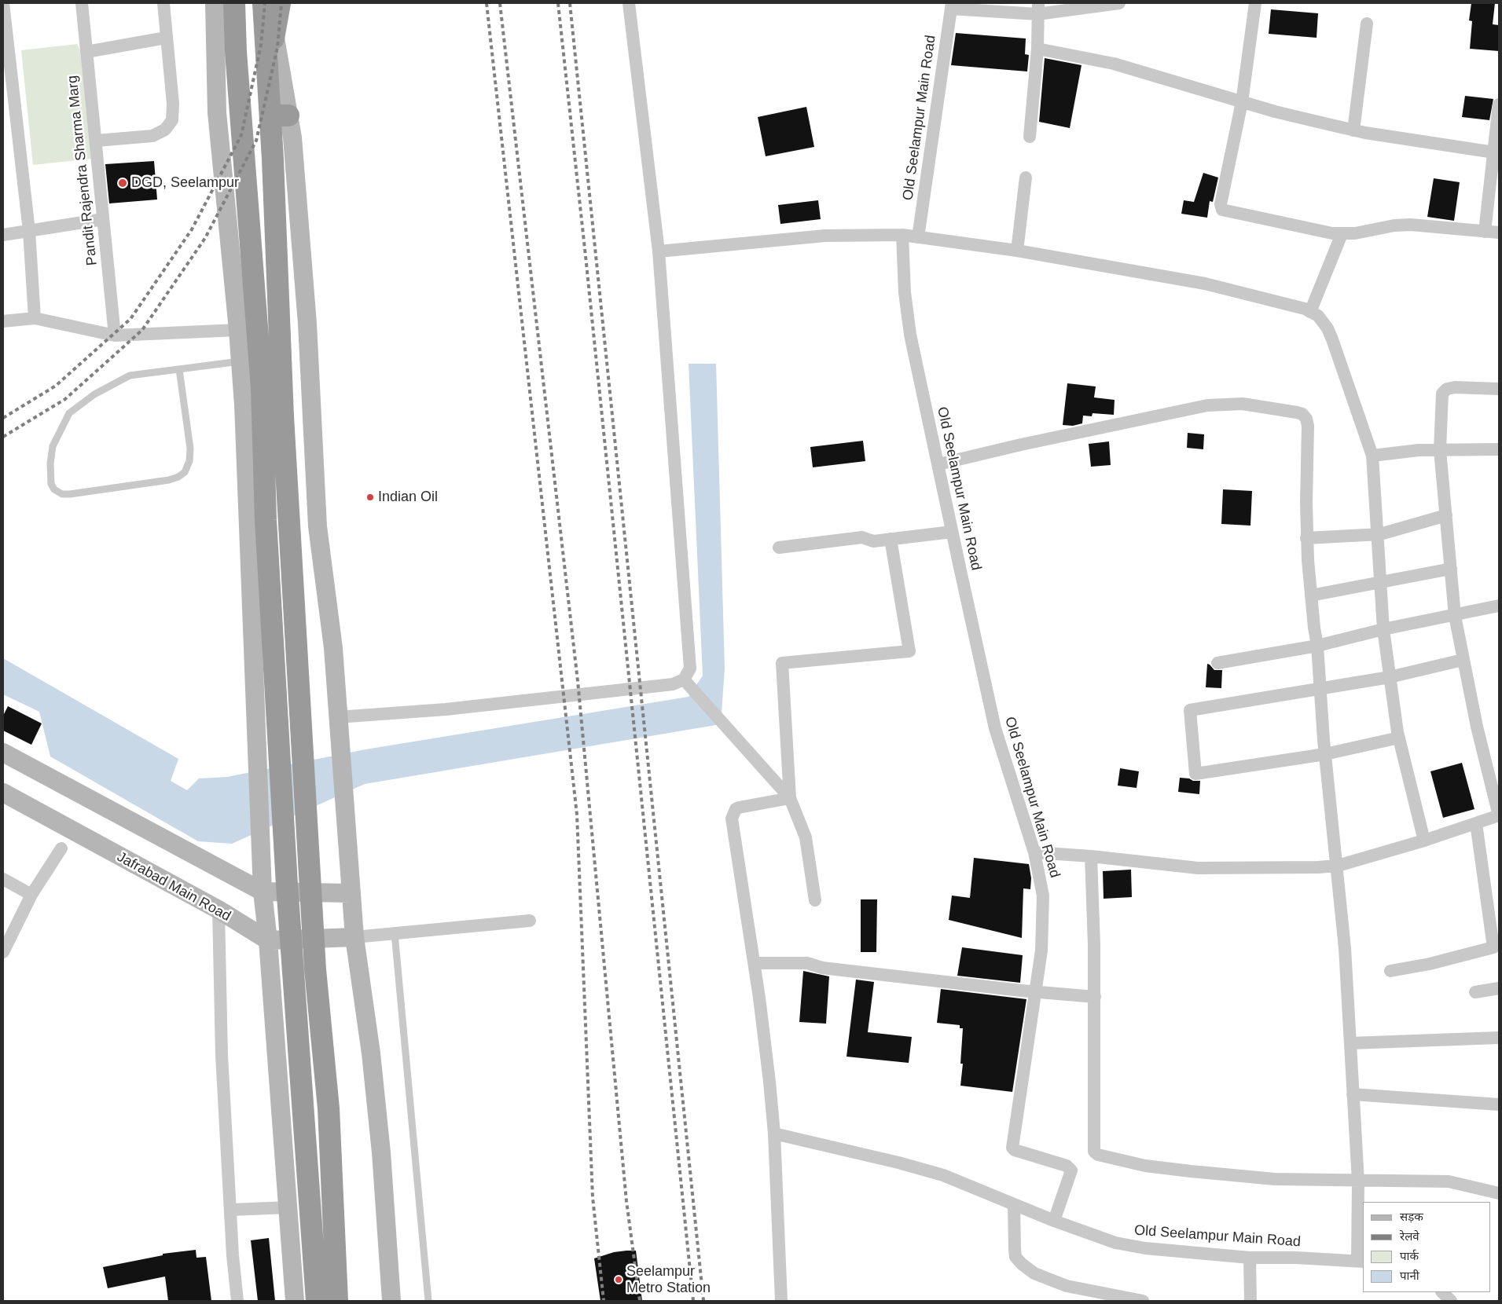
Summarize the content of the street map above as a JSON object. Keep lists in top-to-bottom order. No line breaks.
{"streets":{"main road":["Jafrabad Main Road"],"street":["Old Seelampur Main Road","Pandit Rajendra Sharma Marg"]},"places":["DGD, Seelampur","Indian Oil","Seelampur Metro Station"],"legend":["सड़क","रेलवे","पार्क","पानी"]}
